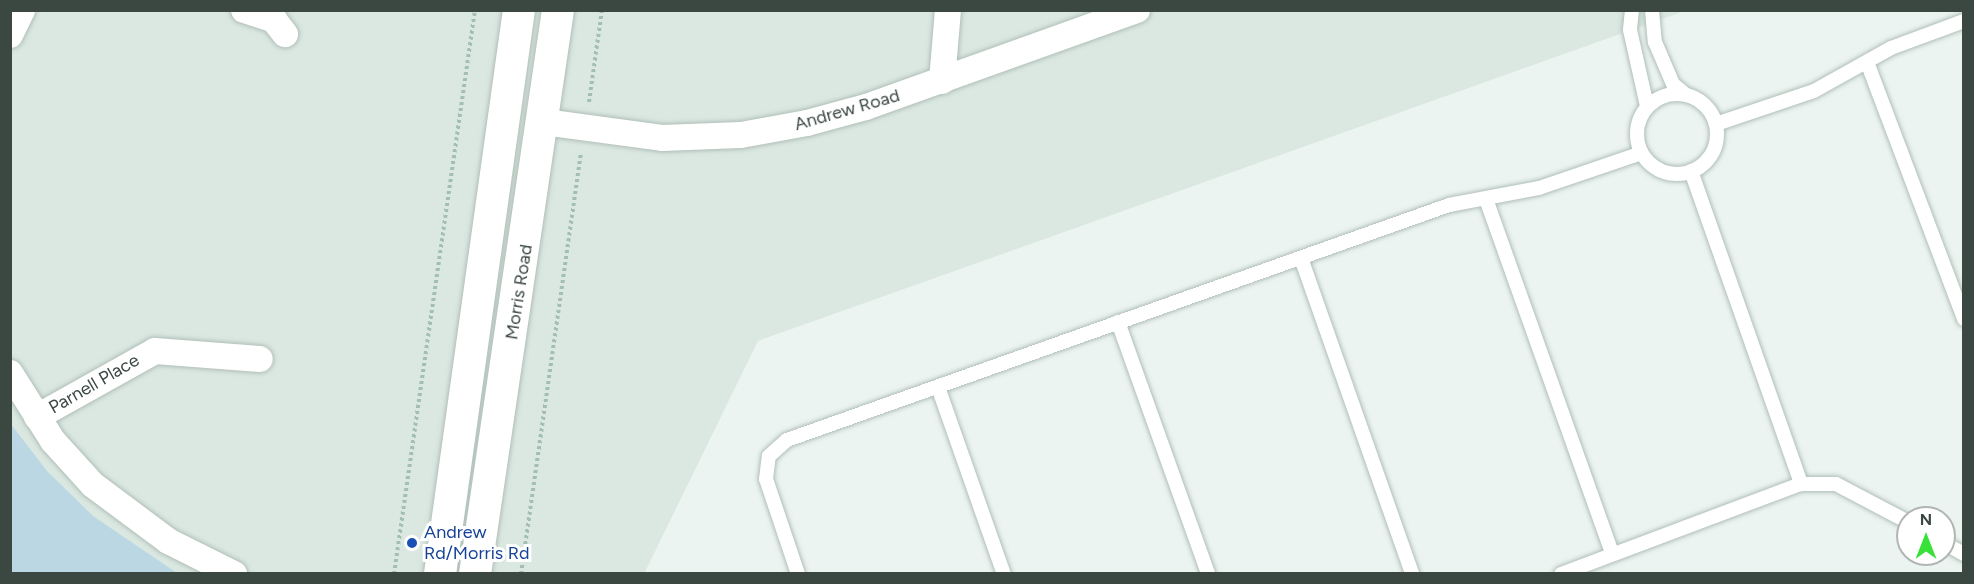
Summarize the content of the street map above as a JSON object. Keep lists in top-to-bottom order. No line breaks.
{"streets":{"street":["Andrew Road","Morris Road","Parnell Place"]},"crossings":[["Andrew Road","Morris Road"]],"places":["Andrew Rd/Morris Rd"],"north":"top"}
